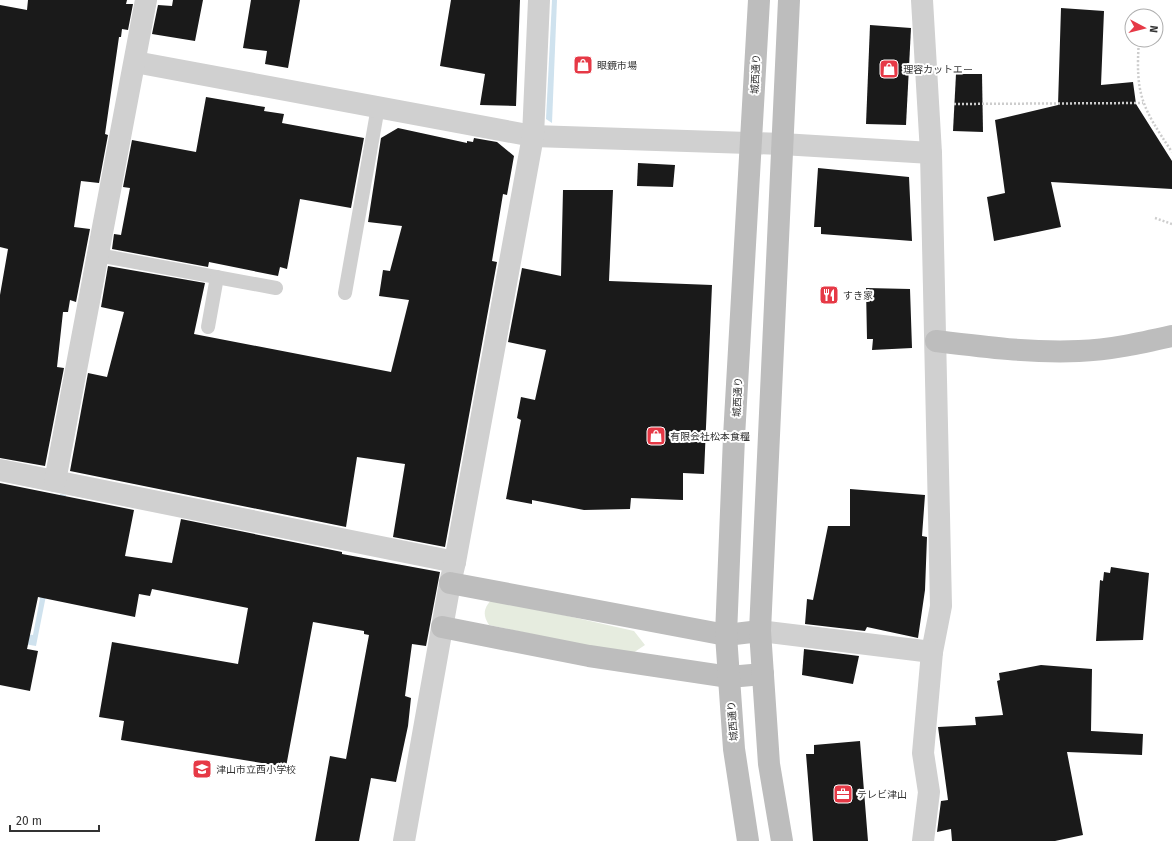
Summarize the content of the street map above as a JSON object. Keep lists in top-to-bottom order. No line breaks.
{"streets":{"street":["城西通り"]},"places":{"shop":["眼鏡市場","理容カットエー","有限会社松本食糧"],"restaurant":["すき家"],"school or university":["津山市立西小学校"],"office":["テレビ津山"]},"scale_bar":"20 m","north":"right"}
